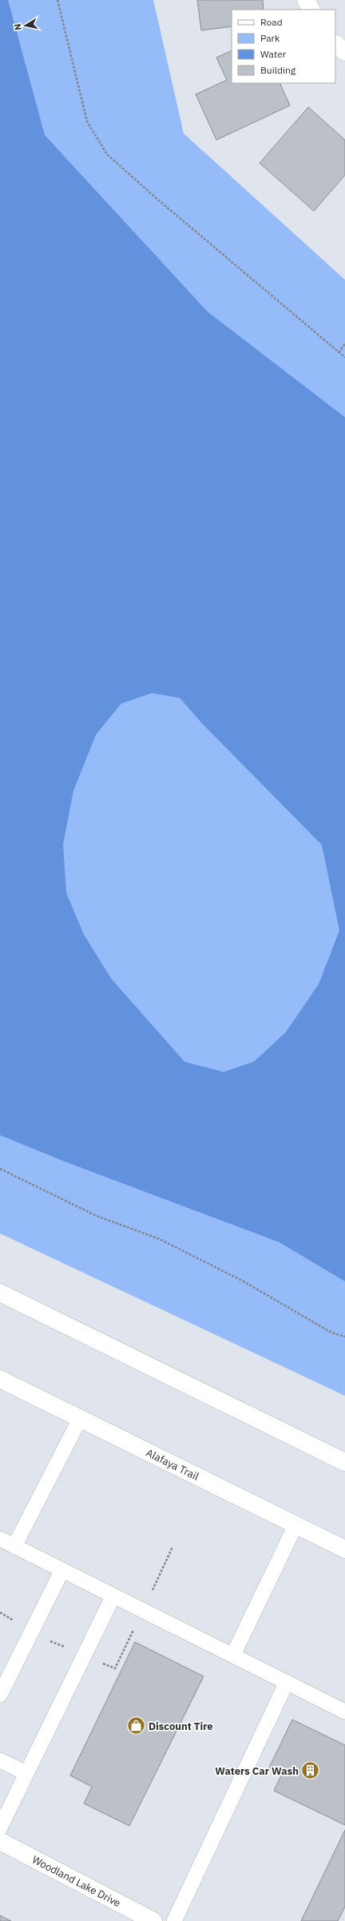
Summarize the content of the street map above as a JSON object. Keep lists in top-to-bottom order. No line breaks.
{"streets":{"main road":["Alafaya Trail","Woodland Lake Drive"]},"places":{"shop":["Discount Tire"],"building":["Waters Car Wash"]},"legend":["Road","Park","Water","Building"],"north":"left"}
